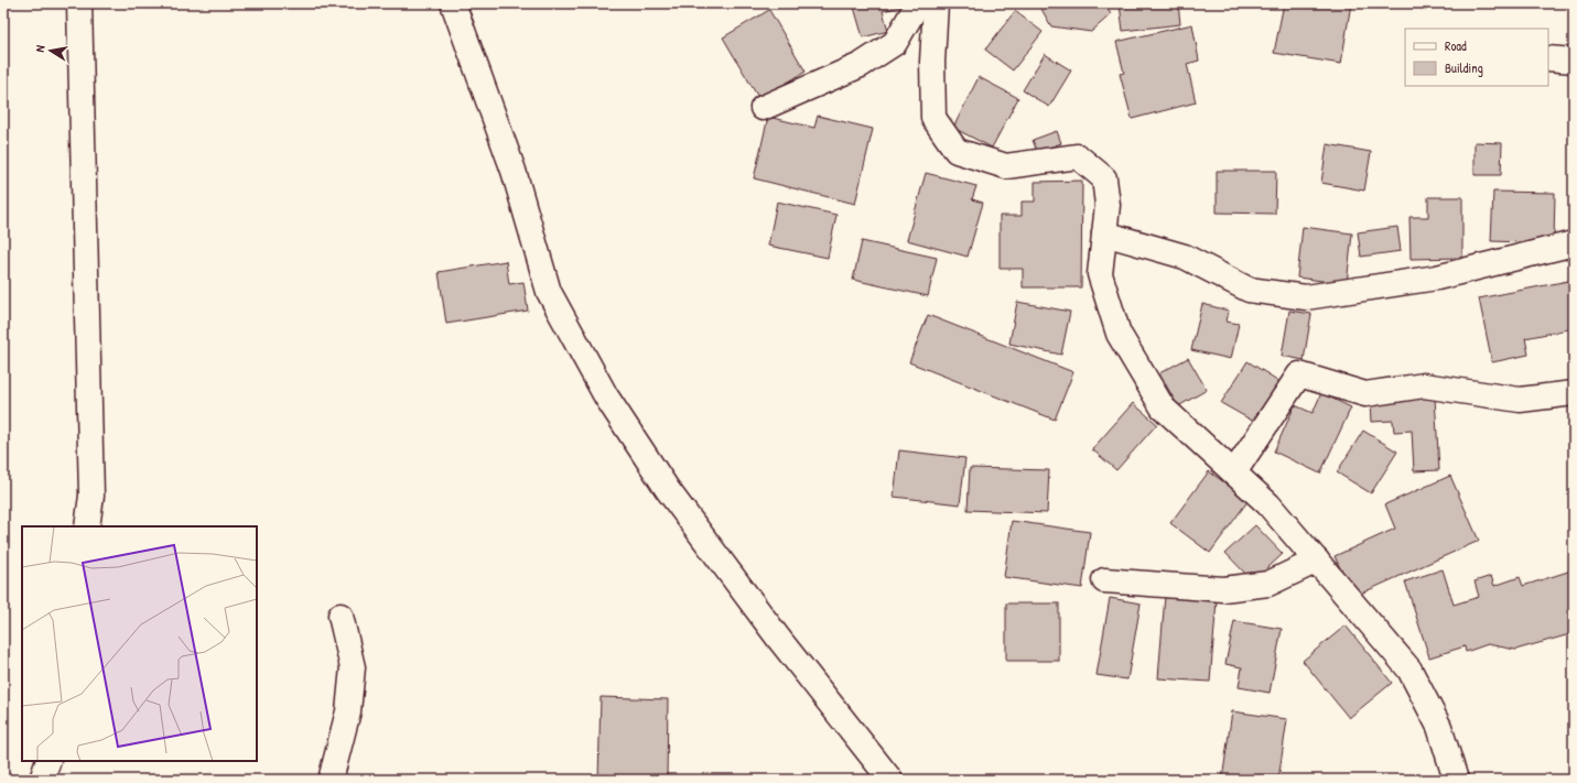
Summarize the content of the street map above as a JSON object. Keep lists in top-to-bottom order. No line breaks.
{"legend":["Road","Building"],"north":"left"}
